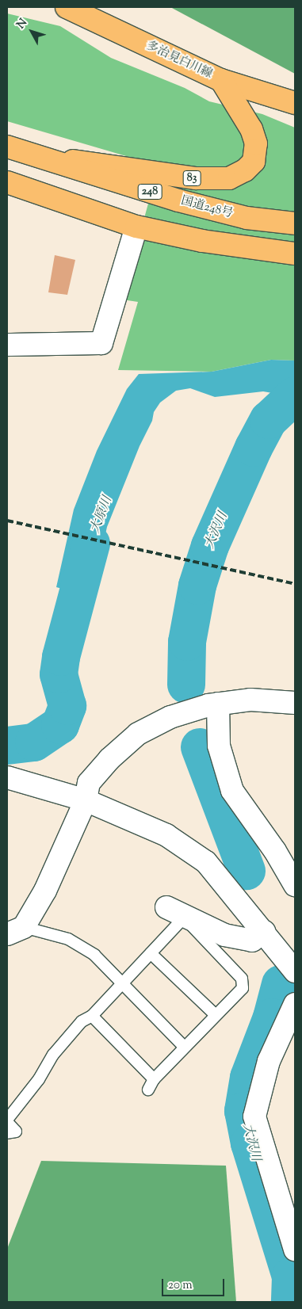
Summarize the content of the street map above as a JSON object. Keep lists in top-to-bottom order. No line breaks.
{"streets":{"main road":["多治見白川線","83","248","国道248号"]},"crossings":[["多治見白川線","83"],["83","国道248号"]],"water":["大原川","大沢川"],"scale_bar":"20 m","north":"top left"}
